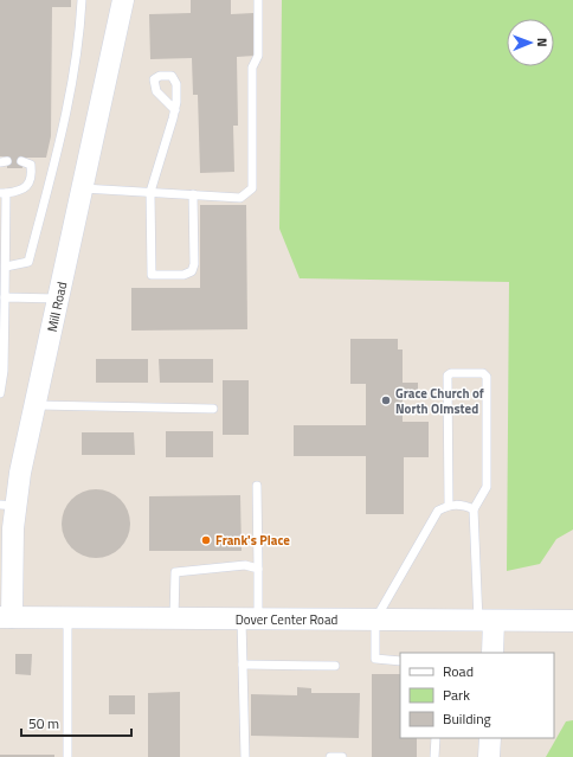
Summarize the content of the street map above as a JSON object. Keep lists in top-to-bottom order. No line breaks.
{"streets":{"street":["Mill Road","Dover Center Road"]},"crossings":[["Mill Road","Dover Center Road"]],"places":["Grace Church of North Olmsted","Frank's Place"],"legend":["Road","Park","Building"],"scale_bar":"50 m","north":"right"}
